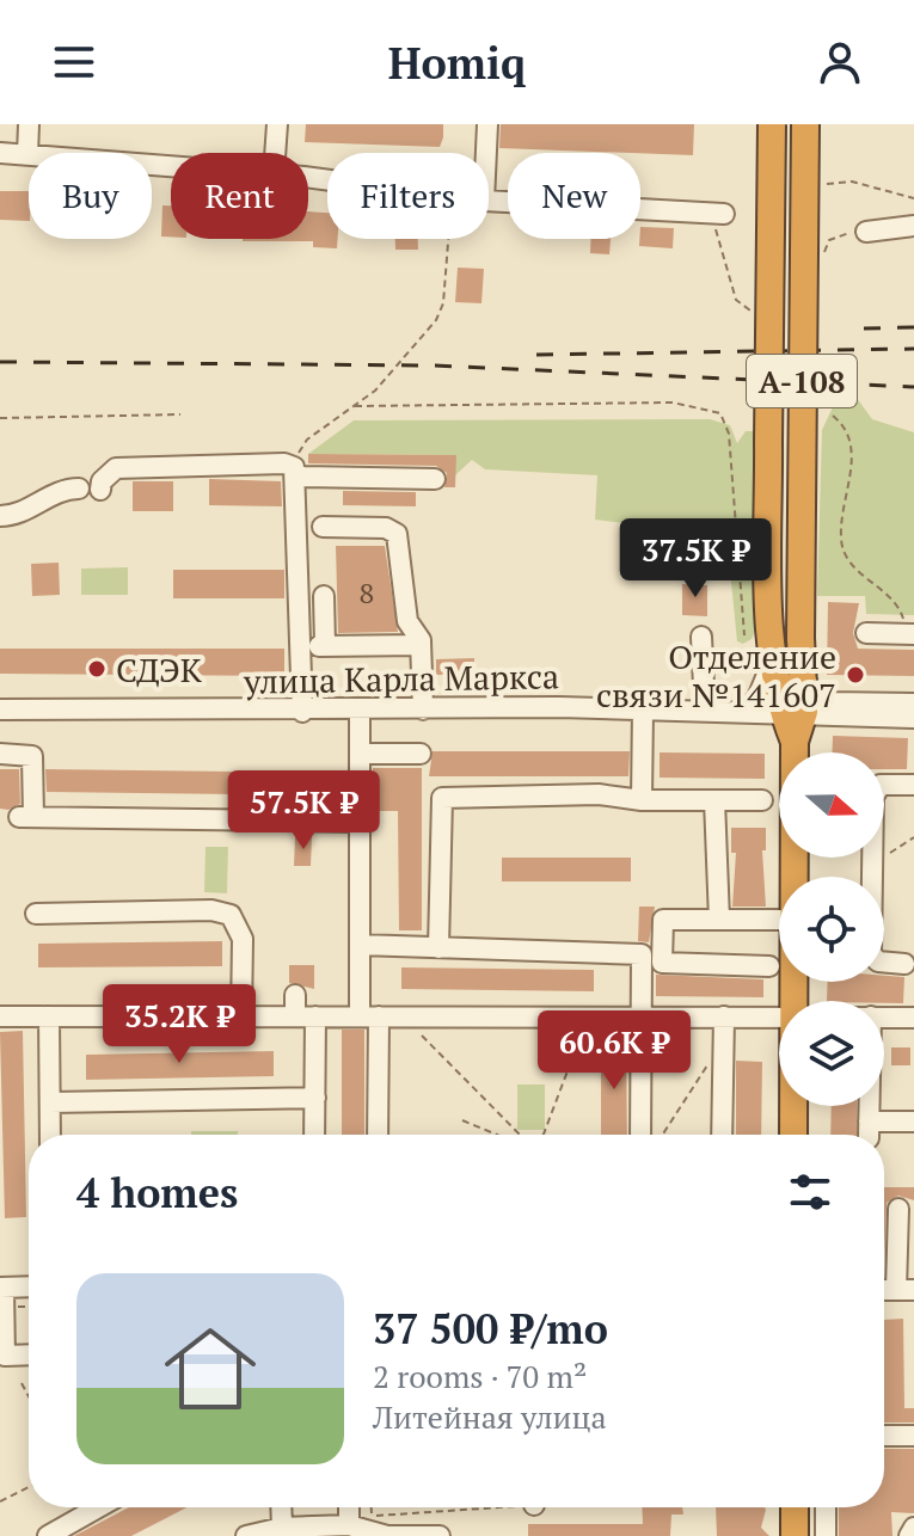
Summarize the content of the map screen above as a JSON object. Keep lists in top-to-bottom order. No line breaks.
{"streets":{"highway":["А-108"],"street":["улица Карла Маркса"]},"crossings":[["А-108","улица Карла Маркса"]],"places":["СДЭК","Отделение связи №141607"],"house_numbers":["8"],"north":"right","page":{"header":"Homiq","chip":["Buy","Rent","Filters","New"],"price":["37.5K ₽","57.5K ₽","35.2K ₽","60.6K ₽"],"heading":"4 homes","list":[{"name":"37 500 ₽/mo","note":"2 rooms · 70 m² · Литейная улица"}]}}
